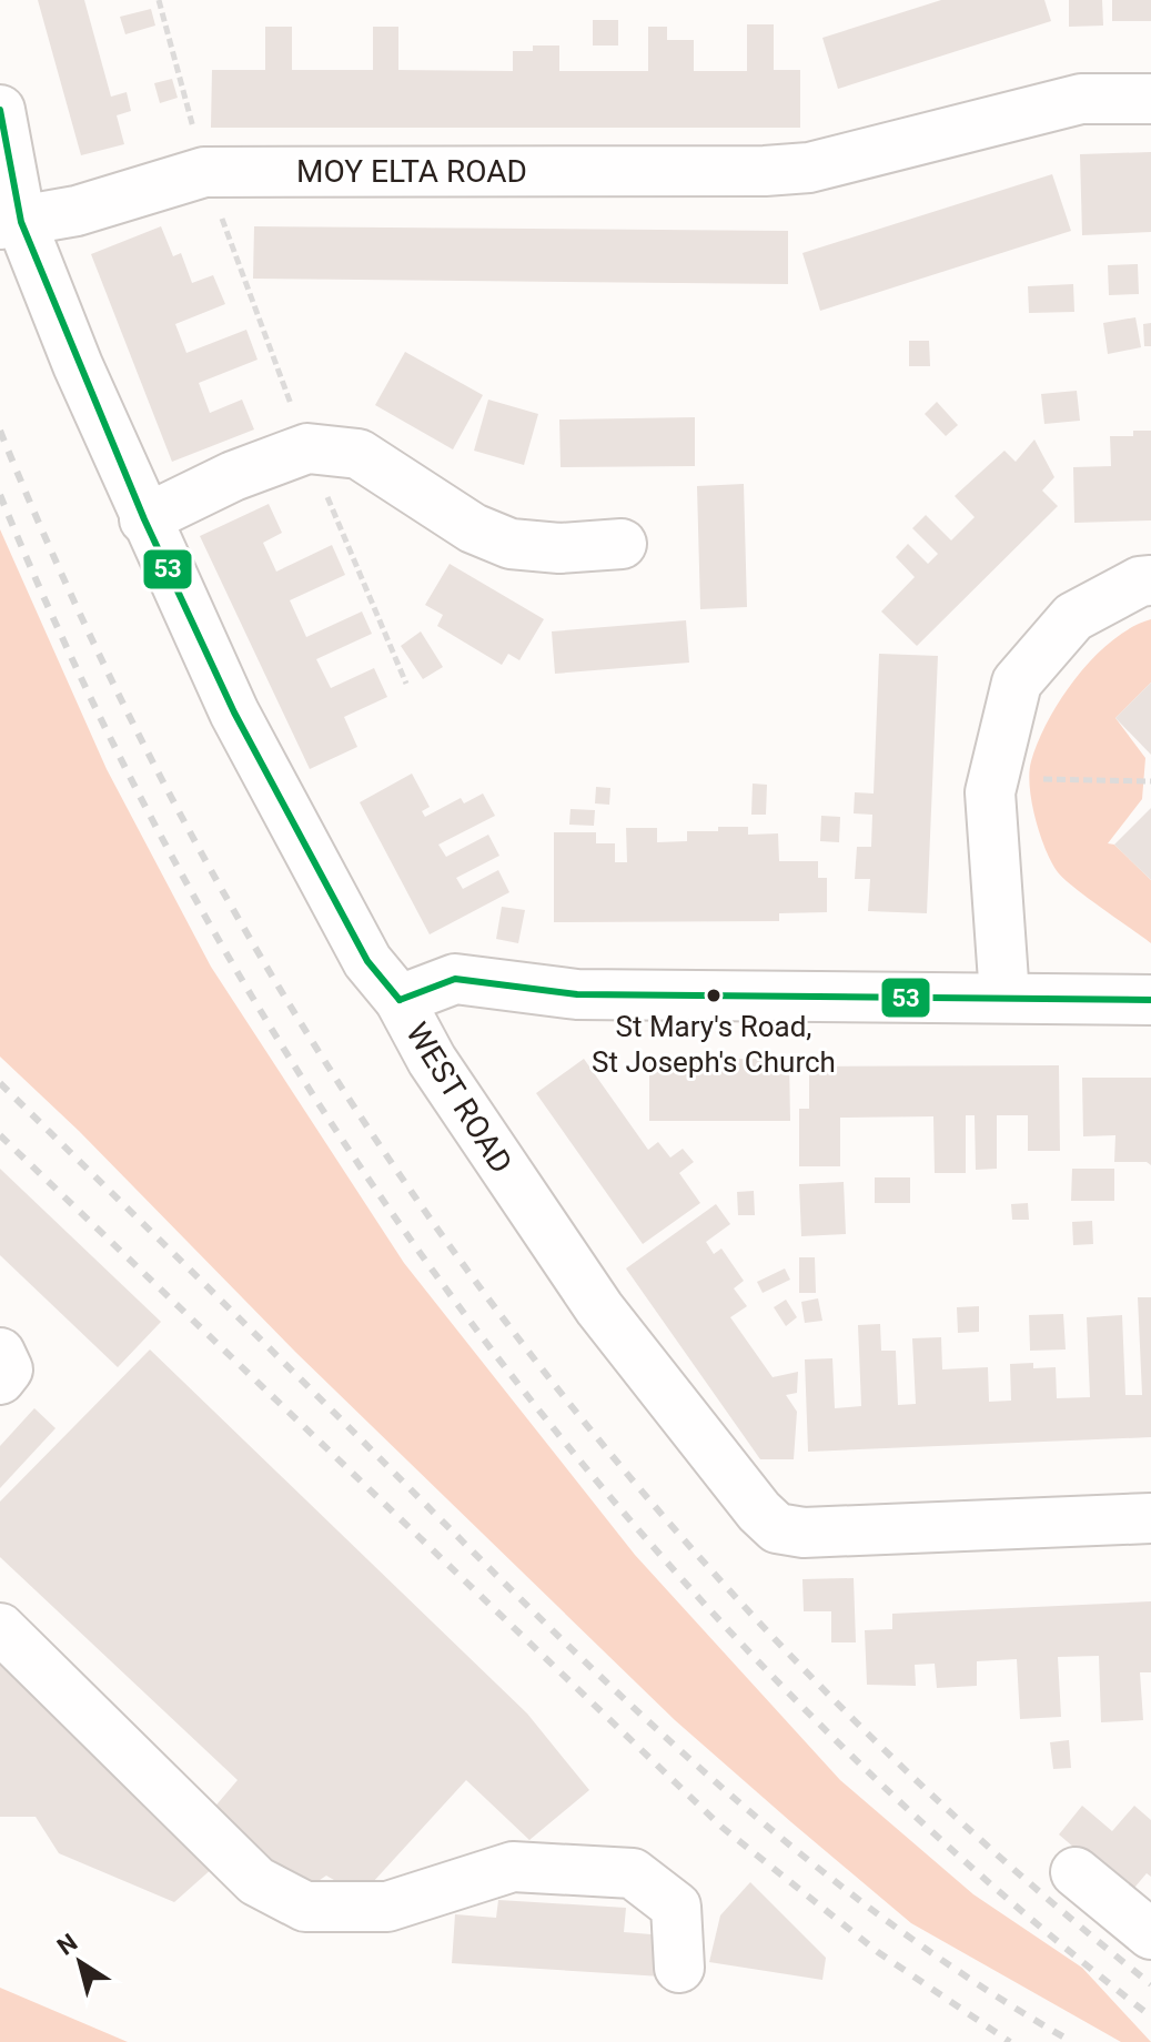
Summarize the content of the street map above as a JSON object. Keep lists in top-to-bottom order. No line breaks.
{"streets":{"street":["MOY ELTA ROAD","WEST ROAD"]},"crossings":[["MOY ELTA ROAD","WEST ROAD"]],"places":["St Mary's Road, St Joseph's Church"],"lines":["transit line 53"],"north":"top left"}
